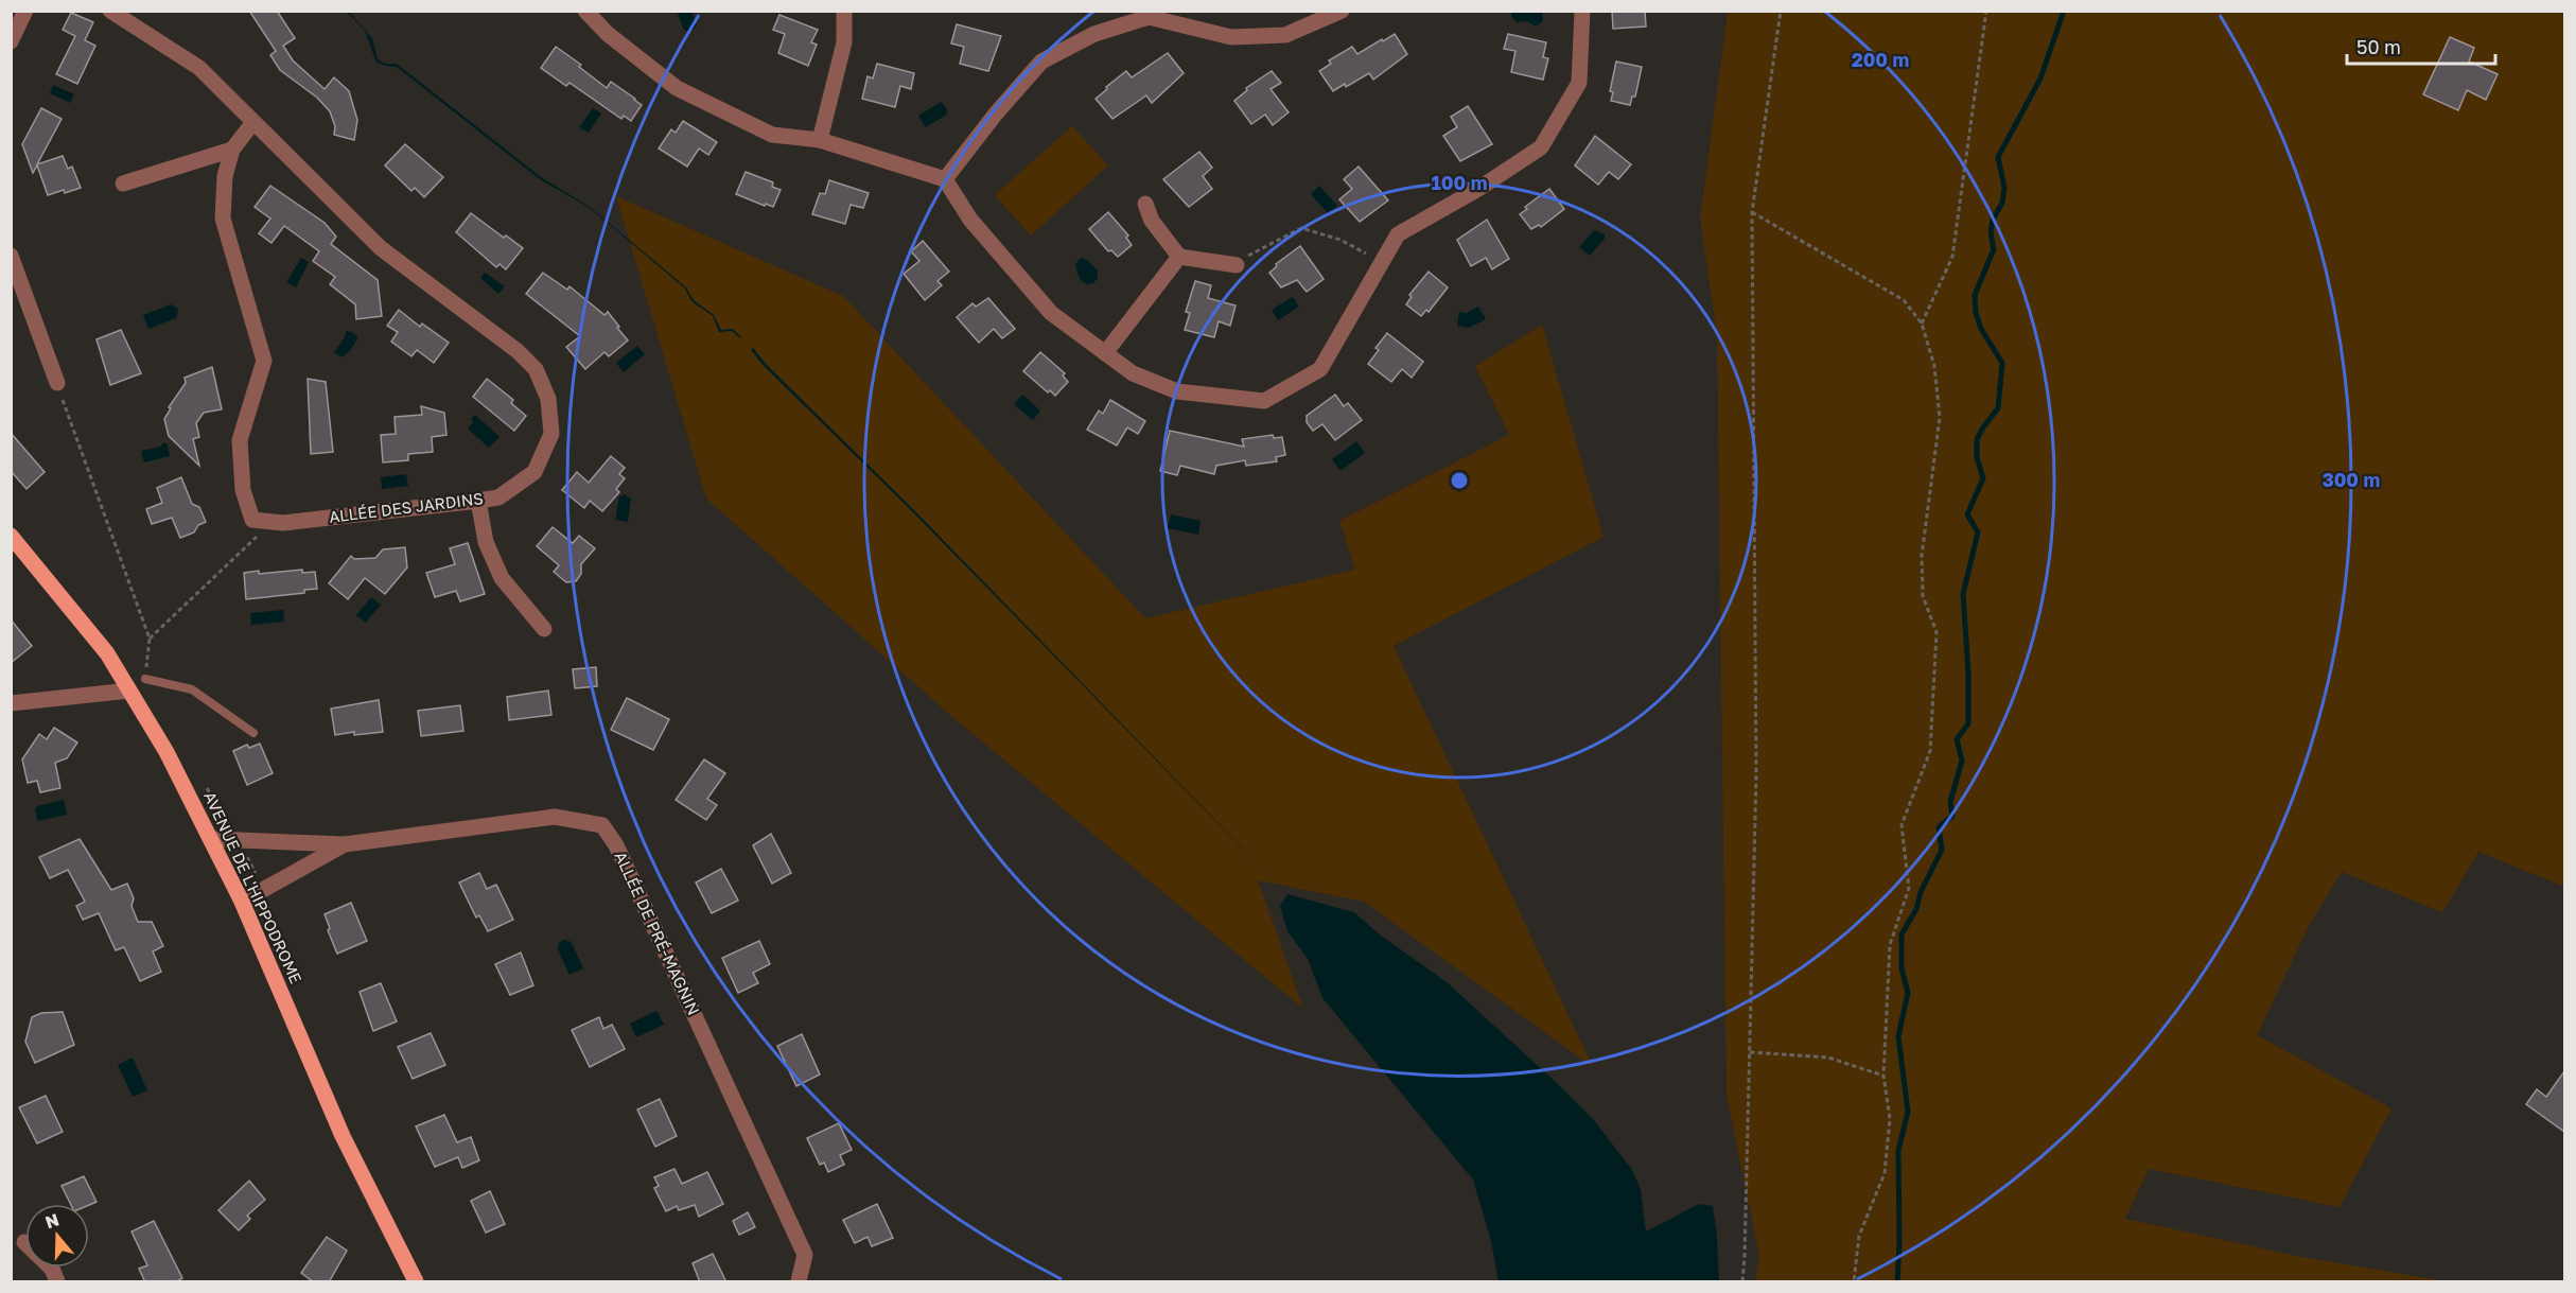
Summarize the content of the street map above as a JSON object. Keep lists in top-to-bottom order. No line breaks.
{"streets":{"main road":["AVENUE DE L'HIPPODROME"],"street":["ALLÉE DES JARDINS","ALLÉE DE PRÉ-MAGNIN"]},"crossings":[["AVENUE DE L'HIPPODROME","ALLÉE DE PRÉ-MAGNIN"]],"scale_bar":"50 m","north":"top","rings":["200 m","100 m","300 m"]}
